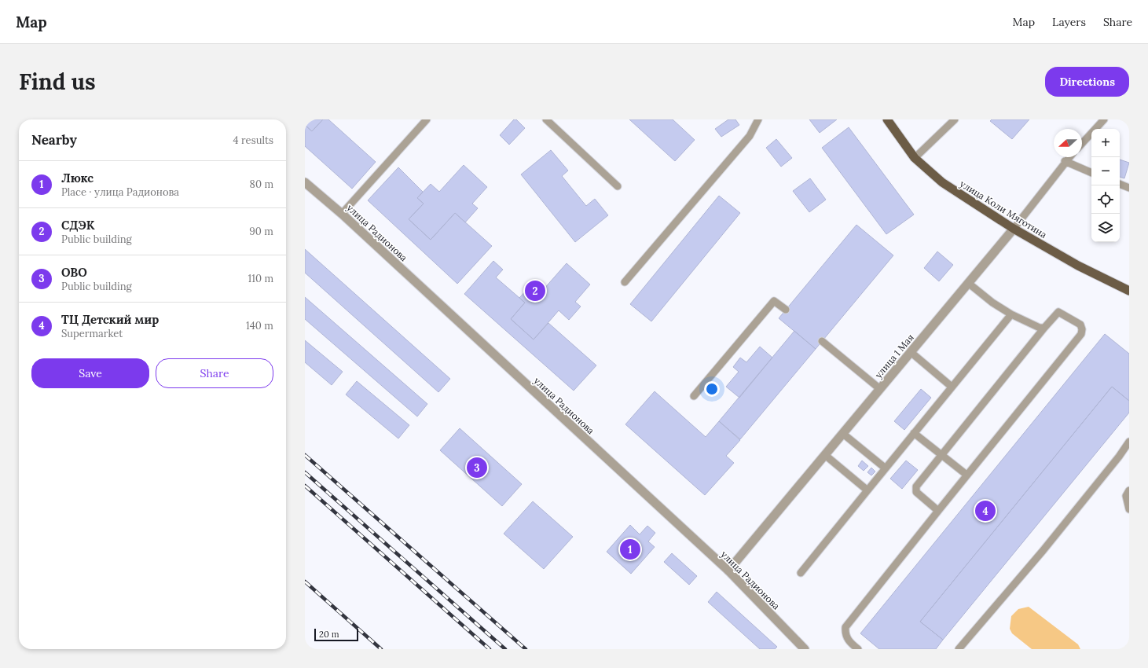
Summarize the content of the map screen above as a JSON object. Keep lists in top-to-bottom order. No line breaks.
{"streets":{"main road":["улица Коли Мяготина"],"street":["улица Радионова","улица 1 Мая"]},"crossings":[["улица Коли Мяготина","улица 1 Мая"],["улица Радионова","улица 1 Мая"]],"scale_bar":"20 m","north":"left","page":{"header":"Map","nav":["Map","Layers","Share"],"buttons":["Directions",["Save","Share"]],"title":"Find us","heading":["Nearby","4 results"],"map_buttons":["+","−"],"list":[{"mark":"1","name":"Люкс","note":"Place · улица Радионова","value":"80 m"},{"mark":"2","name":"СДЭК","note":"Public building","value":"90 m"},{"mark":"3","name":"OBO","note":"Public building","value":"110 m"},{"mark":"4","name":"ТЦ Детский мир","note":"Supermarket","value":"140 m"}],"pins":["2","3","4","1"],"scale":"20 m"}}
